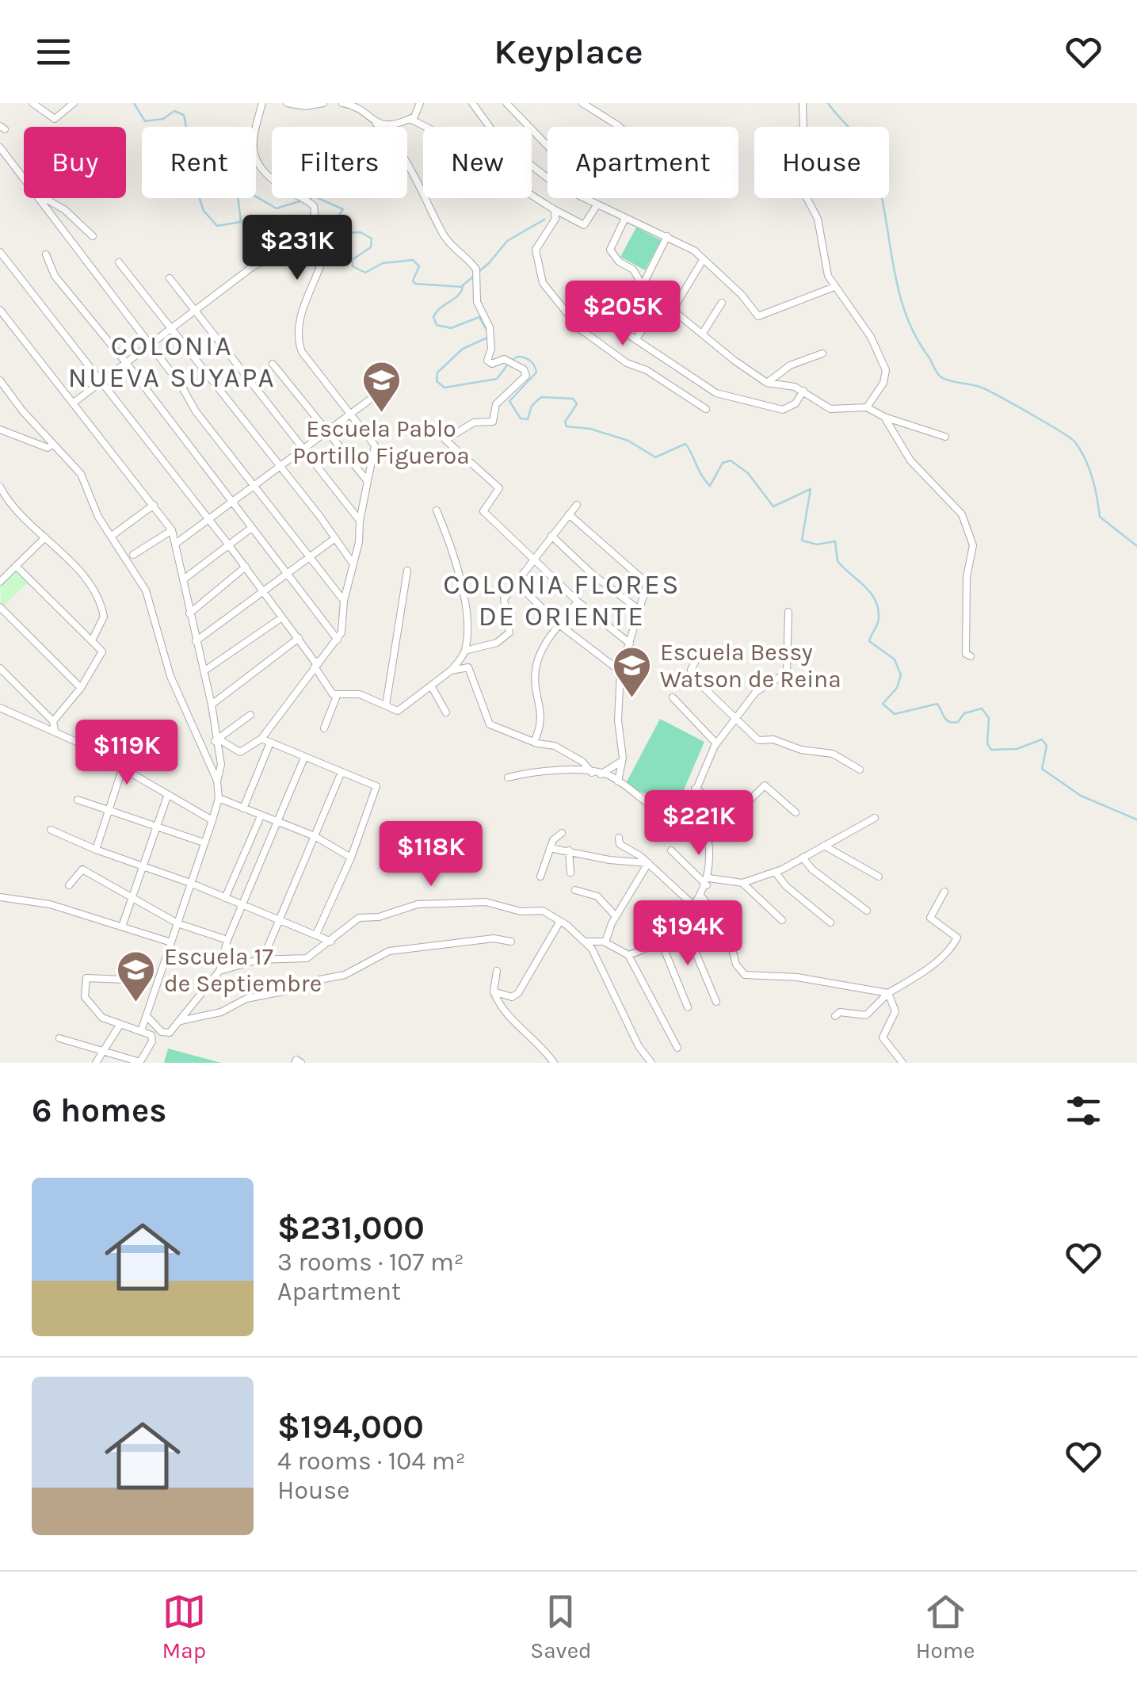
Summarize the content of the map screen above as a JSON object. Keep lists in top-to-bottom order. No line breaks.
{"districts":["COLONIA NUEVA SUYAPA","COLONIA FLORES DE ORIENTE"],"places":{"school or university":["Escuela Pablo Portillo Figueroa","Escuela Bessy Watson de Reina","Escuela 17 de Septiembre"]},"page":{"header":"Keyplace","chip":["Buy","Rent","Filters","New","Apartment","House"],"price":["$231K","$205K","$119K","$221K","$118K","$194K"],"heading":"6 homes","list":[{"name":"$231,000","note":"3 rooms · 107 m² · Apartment"},{"name":"$194,000","note":"4 rooms · 104 m² · House"}],"tabs":["Map","Saved","Home"]}}
